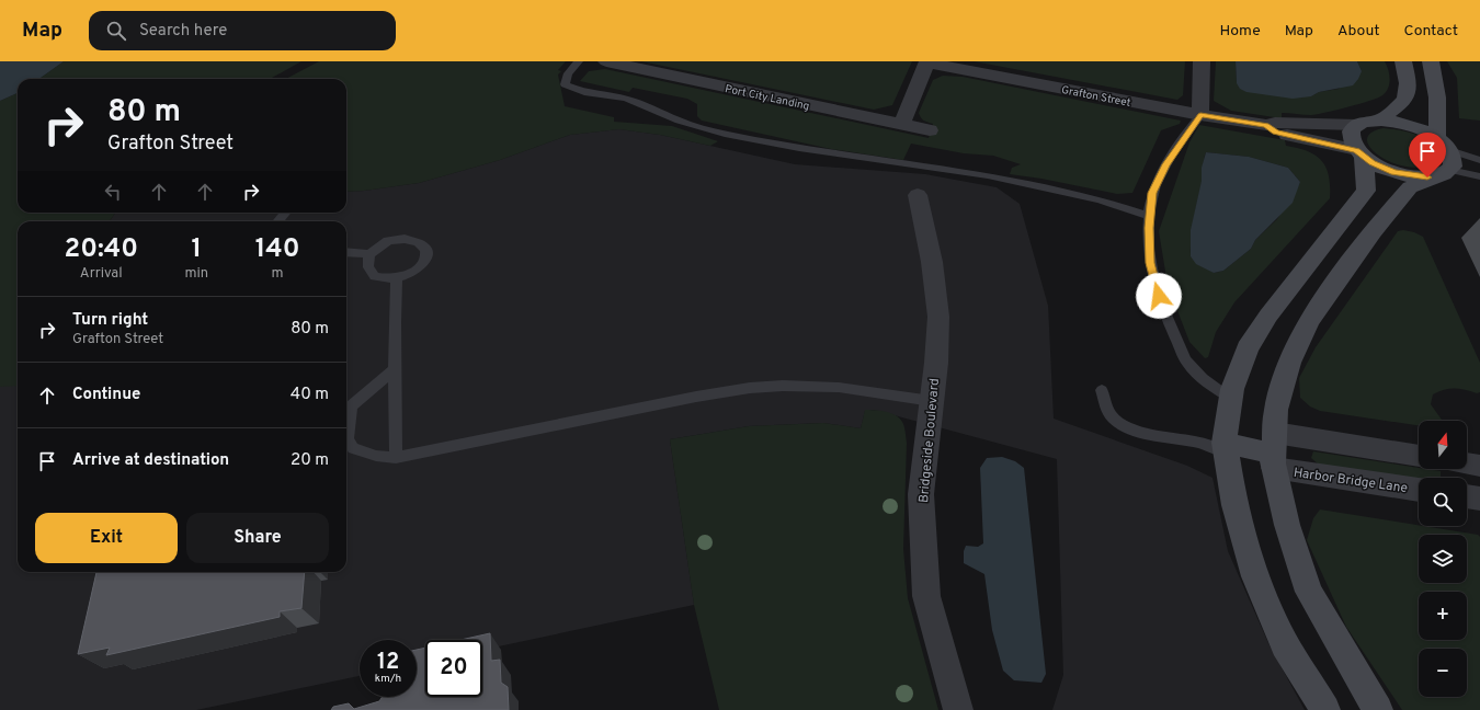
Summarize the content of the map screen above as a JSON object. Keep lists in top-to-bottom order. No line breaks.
{"streets":{"street":["Grafton Street","Port City Landing","Bridgeside Boulevard","Harbor Bridge Lane"]},"north":"top","page":{"header":"Map","search":"Search here","nav":["Home","Map","About","Contact"],"turn":["80 m","Grafton Street"],"eta":["20:40","Arrival","1","min","140","m"],"list":[{"name":"Turn right","note":"Grafton Street","value":"80 m"},{"name":"Continue","value":"40 m"},{"name":"Arrive at destination","value":"20 m"}],"map_buttons":["+","−"],"buttons":["Exit","Share"],"speed":"12 km/h","limit":"20"}}
